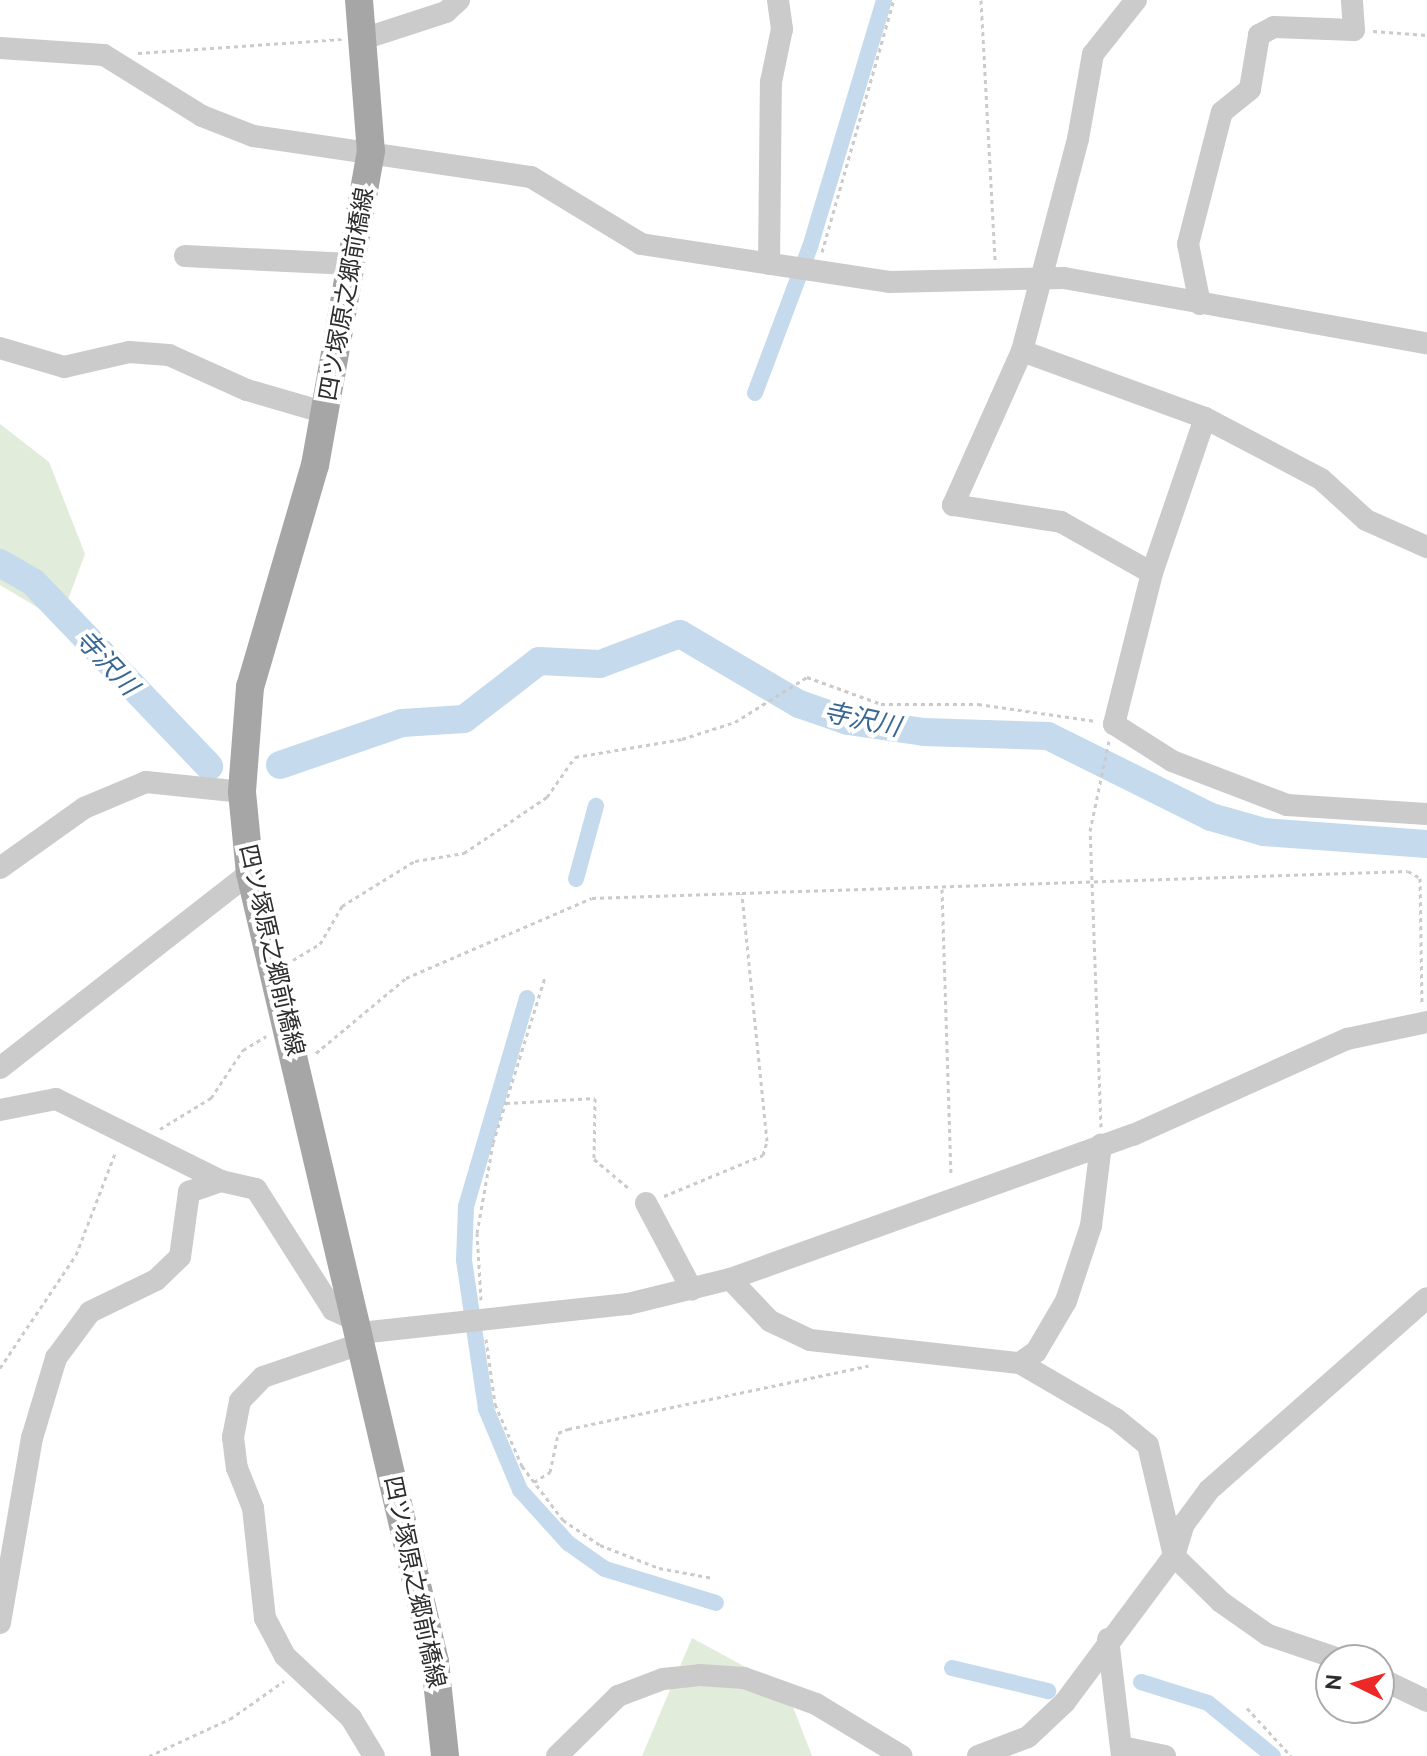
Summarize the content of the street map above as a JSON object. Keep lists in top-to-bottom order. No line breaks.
{"streets":{"main road":["四ツ塚原之郷前橋線"]},"water":["寺沢川"],"north":"left"}
